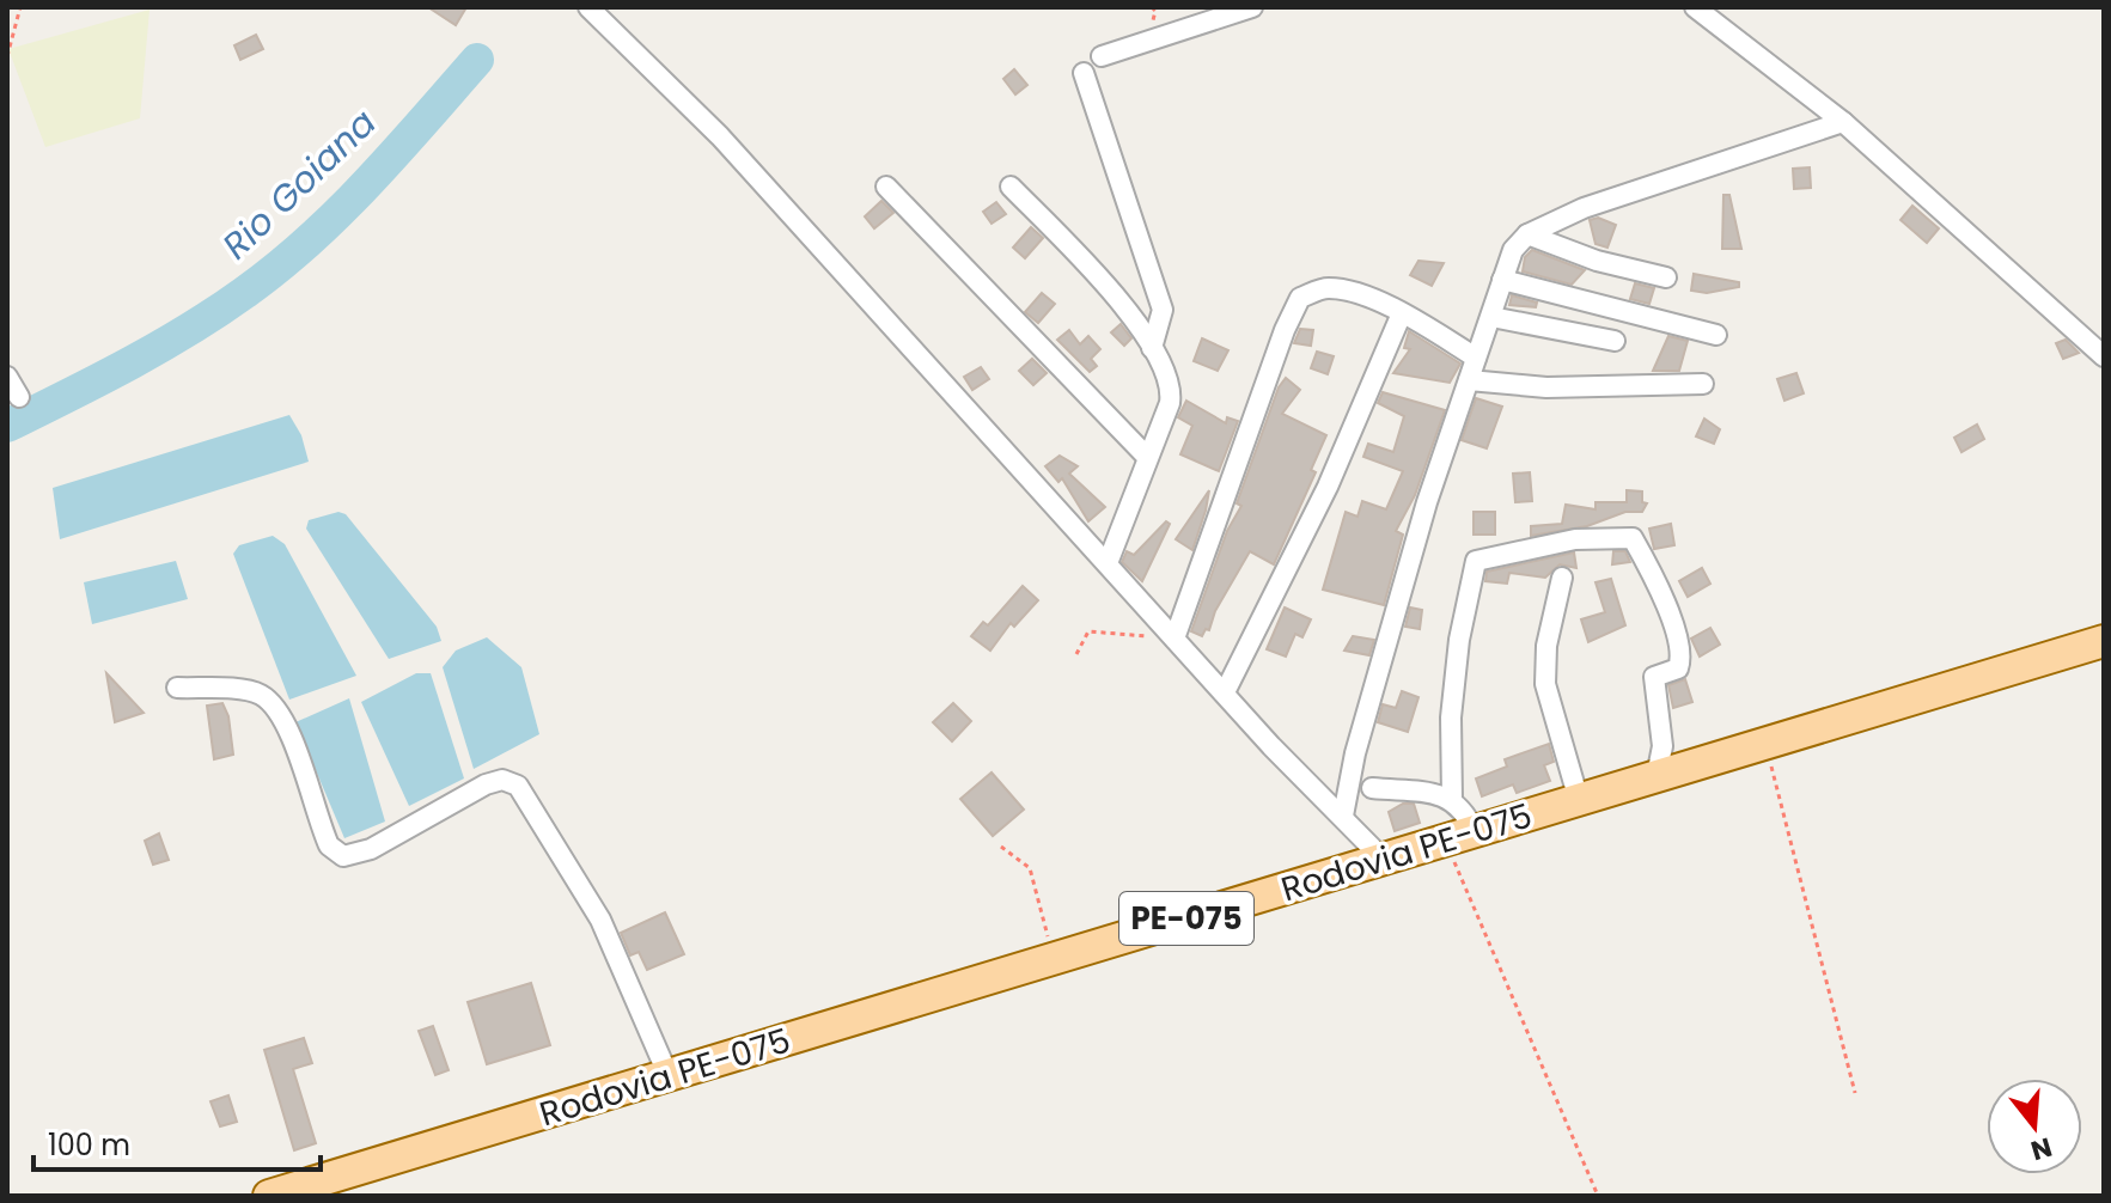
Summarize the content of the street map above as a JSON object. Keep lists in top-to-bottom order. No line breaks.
{"streets":{"main road":["Rodovia PE-075","PE-075"]},"water":["Rio Goiana"],"scale_bar":"100 m","north":"bottom"}
